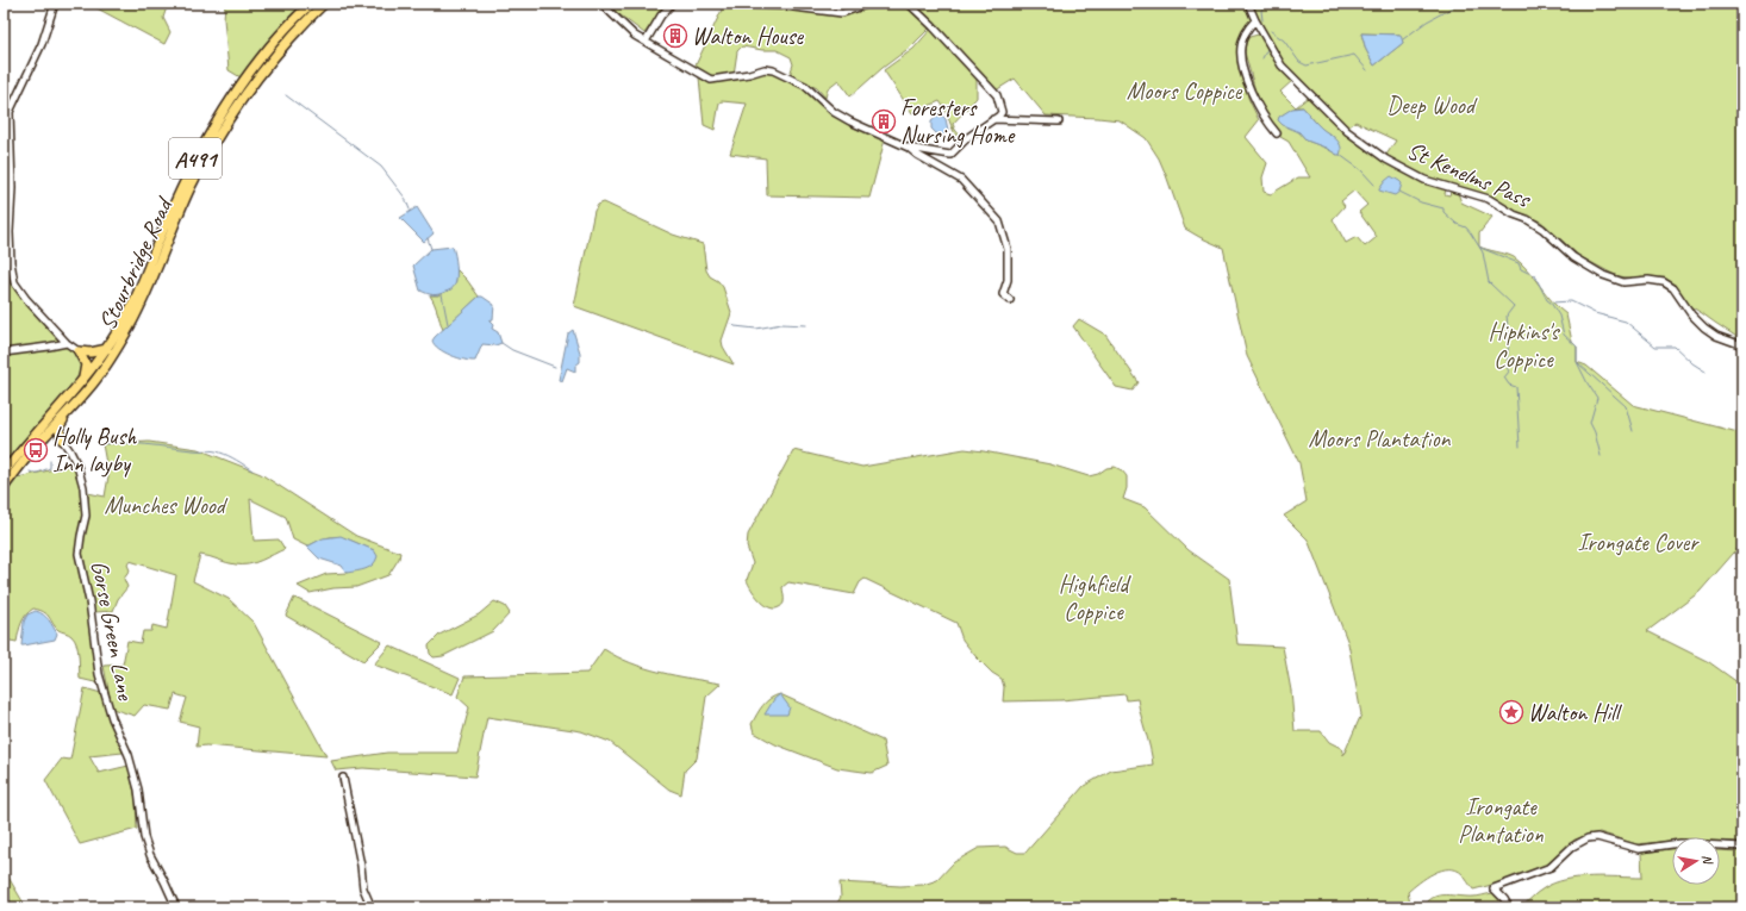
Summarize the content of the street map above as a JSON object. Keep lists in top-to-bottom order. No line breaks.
{"streets":{"highway":["A491","Stourbridge Road"],"street":["St Kenelms Pass","Gorse Green Lane"]},"parks":["Moors Coppice","Deep Wood","Hipkins's Coppice","Moors Plantation","Munches Wood","Irongate Cover","Highfield Coppice","Irongate Plantation"],"places":{"building":["Walton House","Foresters Nursing Home"],"bus stop":["Holly Bush Inn layby"],"place":["Walton Hill"]},"north":"right"}
